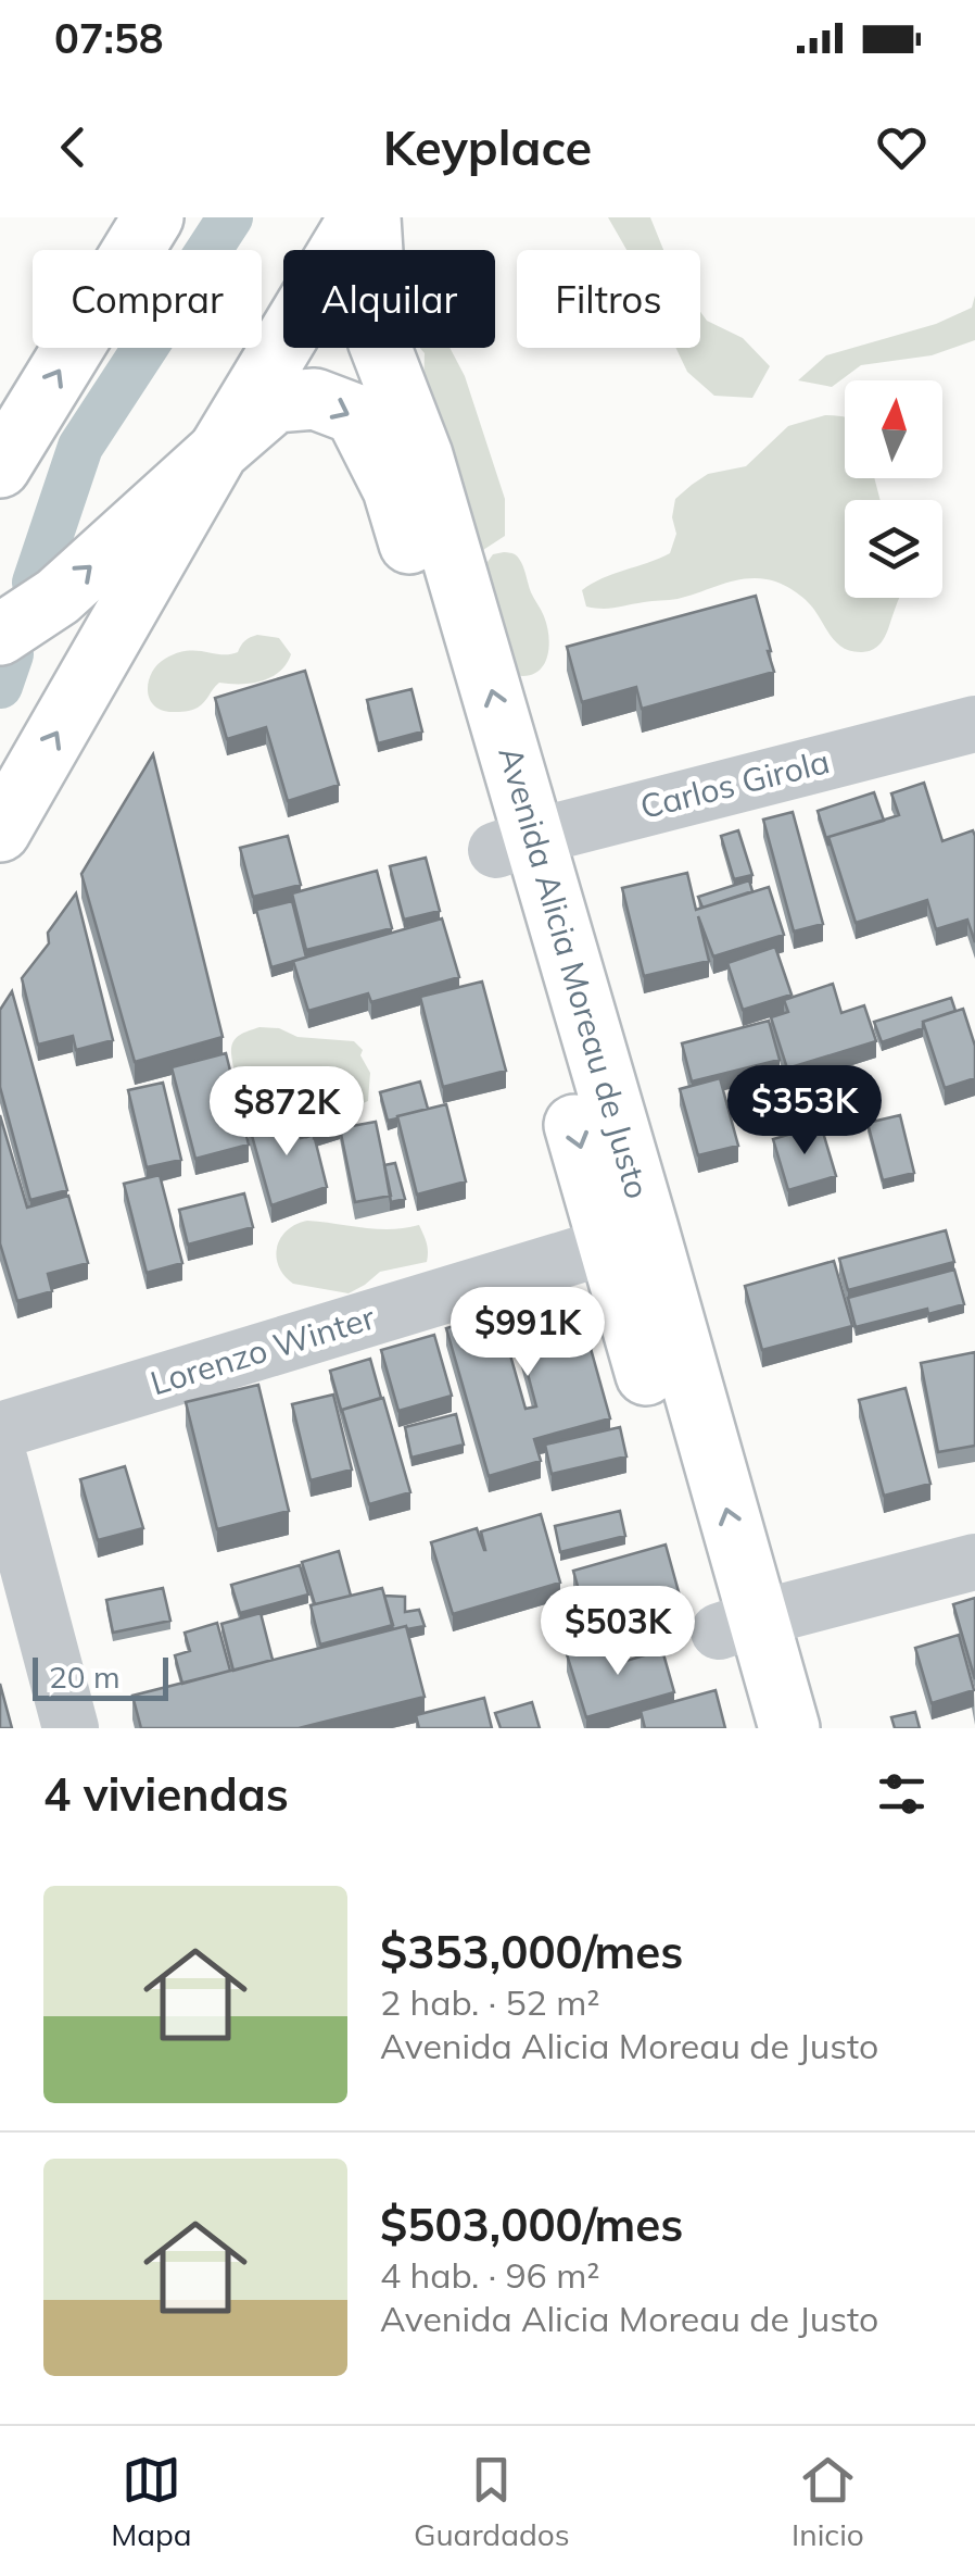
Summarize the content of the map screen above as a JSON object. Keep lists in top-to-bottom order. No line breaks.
{"streets":{"main road":["Avenida Alicia Moreau de Justo"],"street":["Carlos Girola","Lorenzo Winter"]},"crossings":[["Carlos Girola","Avenida Alicia Moreau de Justo"],["Avenida Alicia Moreau de Justo","Lorenzo Winter"]],"scale_bar":"20 m","north":"top","page":{"status":"07:58","header":"Keyplace","chip":["Comprar","Alquilar","Filtros"],"price":["$353K","$872K","$991K","$503K"],"scale":"20 m","heading":"4 viviendas","list":[{"name":"$353,000/mes","note":"2 hab. · 52 m² · Avenida Alicia Moreau de Justo"},{"name":"$503,000/mes","note":"4 hab. · 96 m² · Avenida Alicia Moreau de Justo"}],"tabs":["Mapa","Guardados","Inicio"]}}
